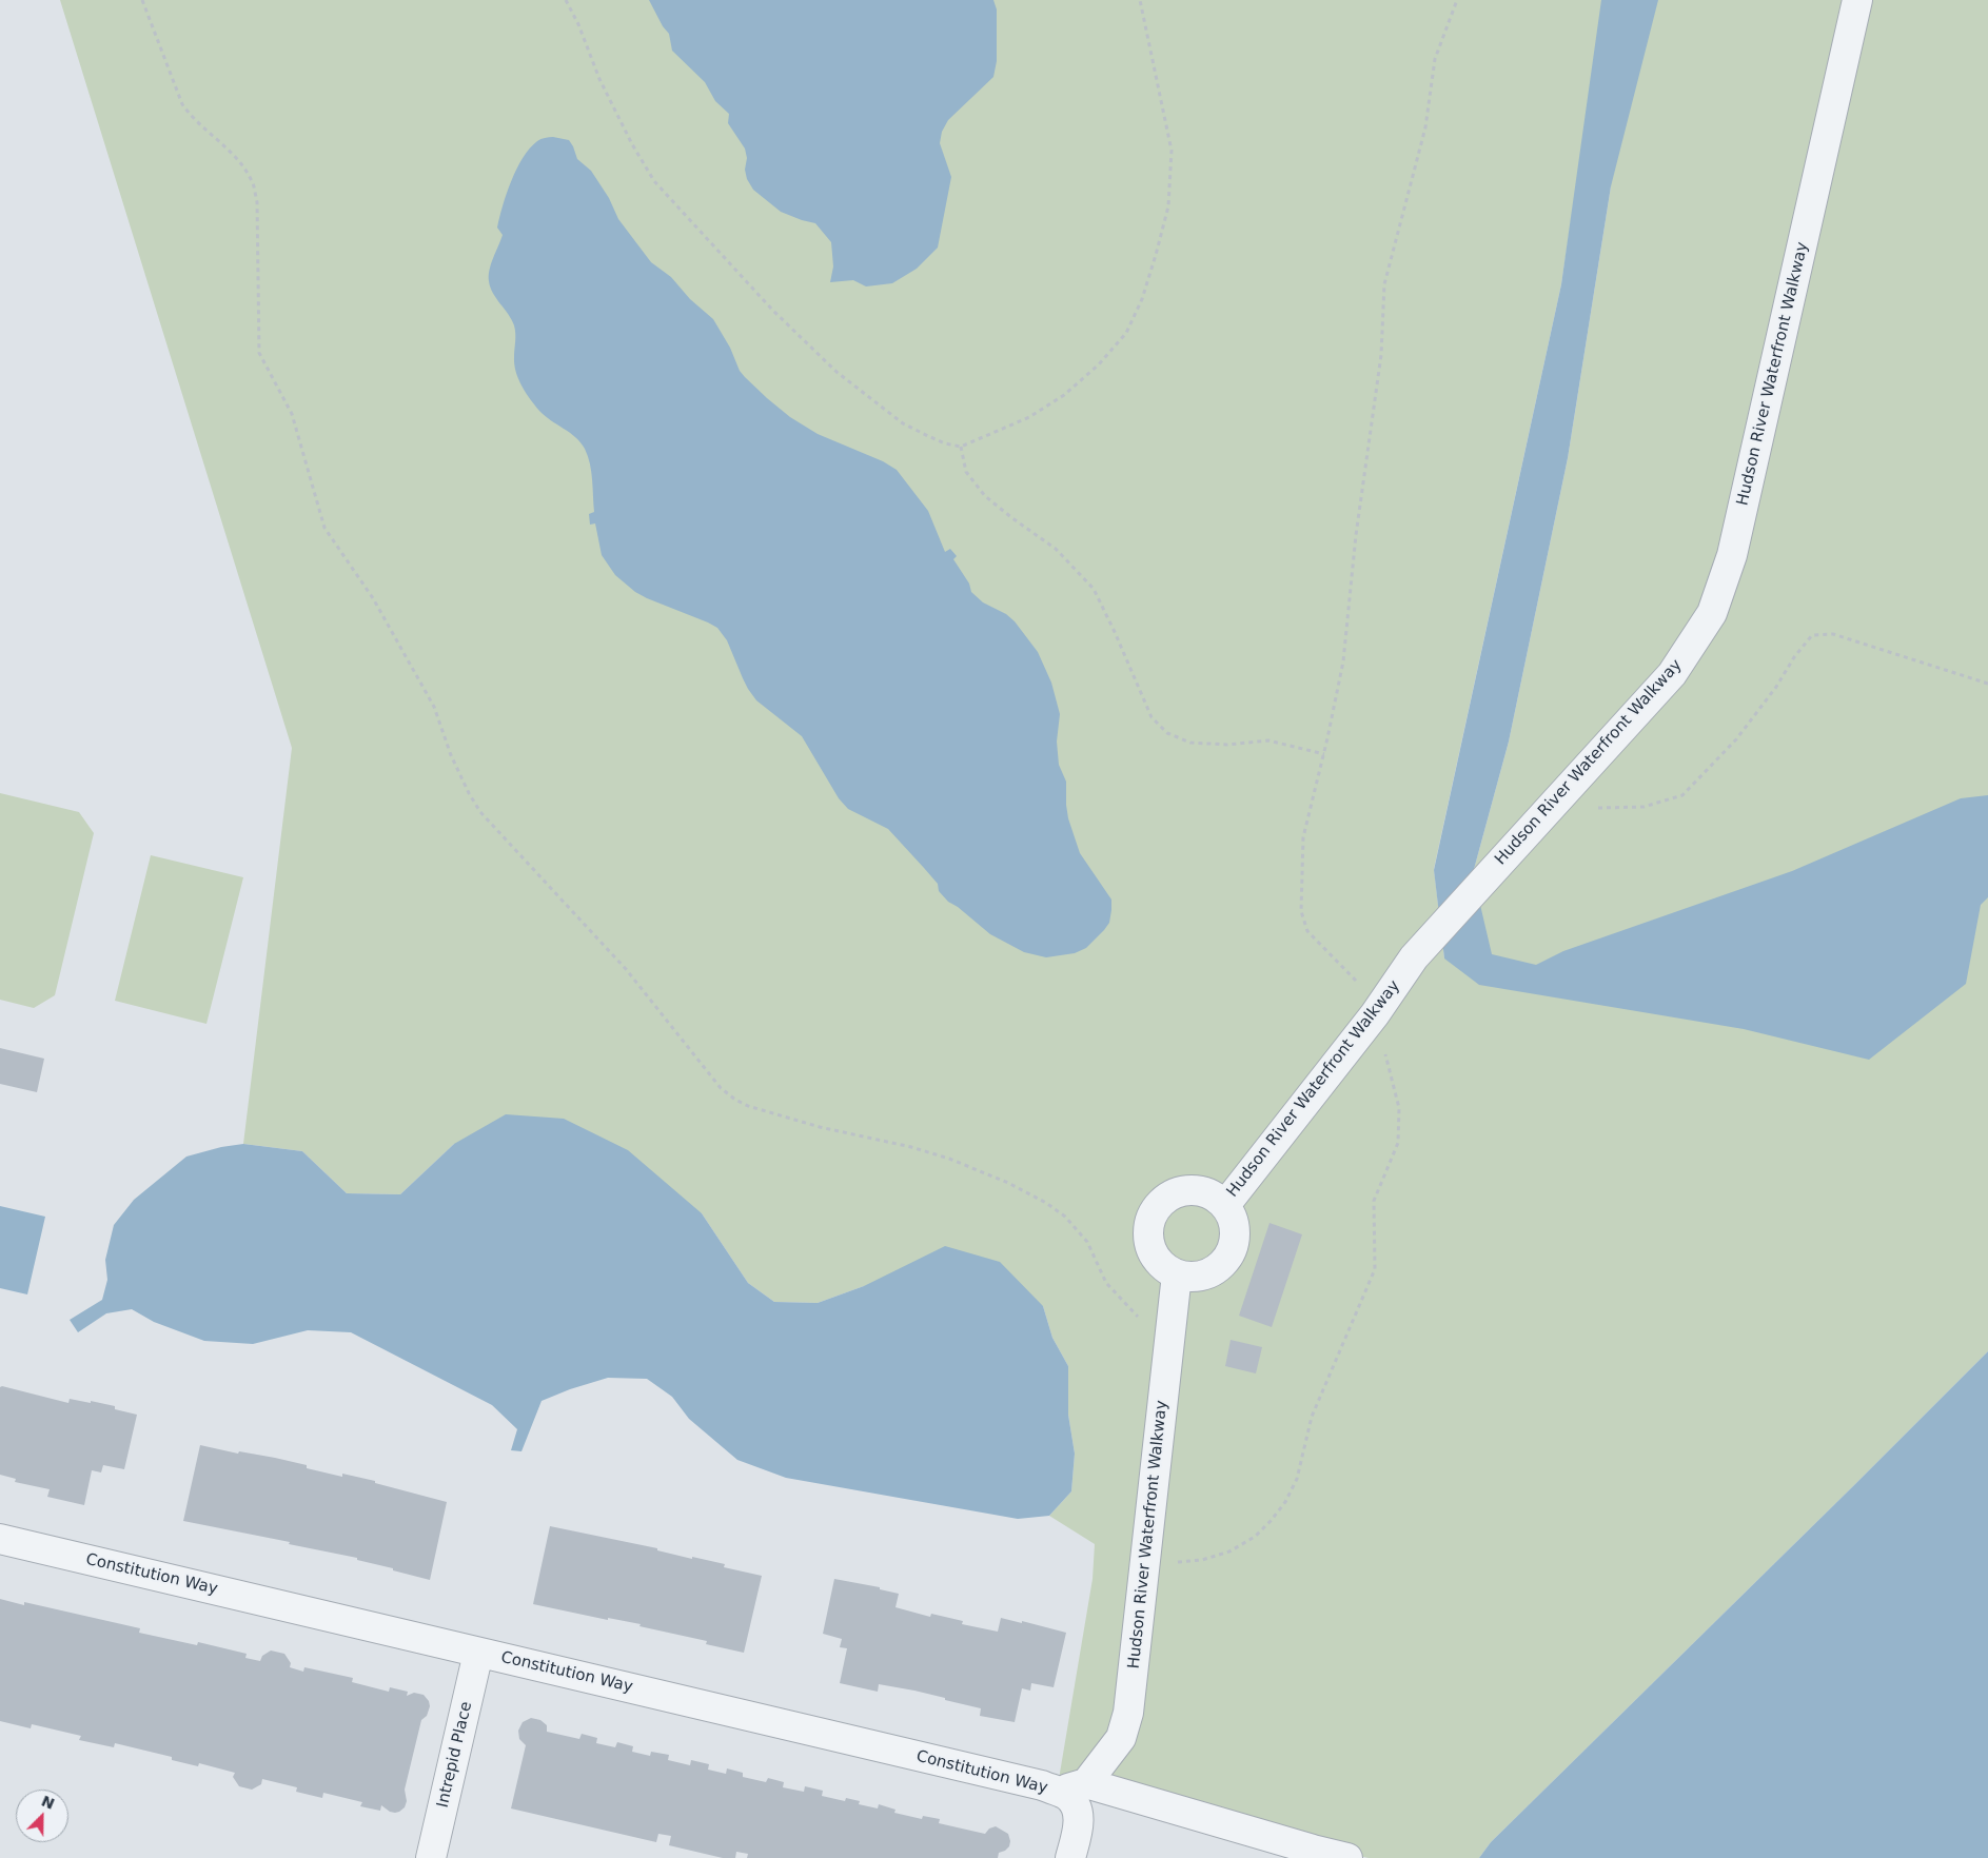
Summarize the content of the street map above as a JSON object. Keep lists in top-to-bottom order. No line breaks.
{"streets":{"street":["Hudson River Waterfront Walkway","Constitution Way","Intrepid Place"]},"crossings":[["Constitution Way","Intrepid Place"]],"north":"top right"}
